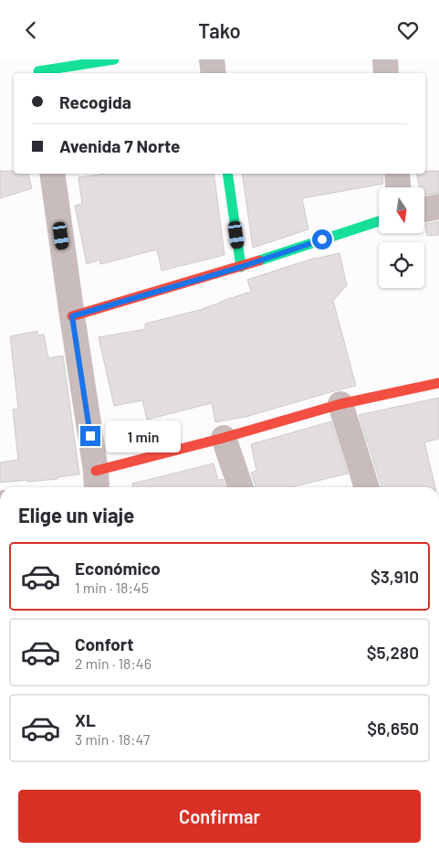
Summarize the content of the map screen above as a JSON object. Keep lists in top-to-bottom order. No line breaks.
{"north":"bottom","page":{"header":"Tako","banner":["Recogida","Avenida 7 Norte"],"bubble":"1 min","heading":"Elige un viaje","list":[{"name":"Económico","note":"1 min · 18:45","value":"$3,910"},{"name":"Confort","note":"2 min · 18:46","value":"$5,280"},{"name":"XL","note":"3 min · 18:47","value":"$6,650"}],"buttons":"Confirmar"}}
